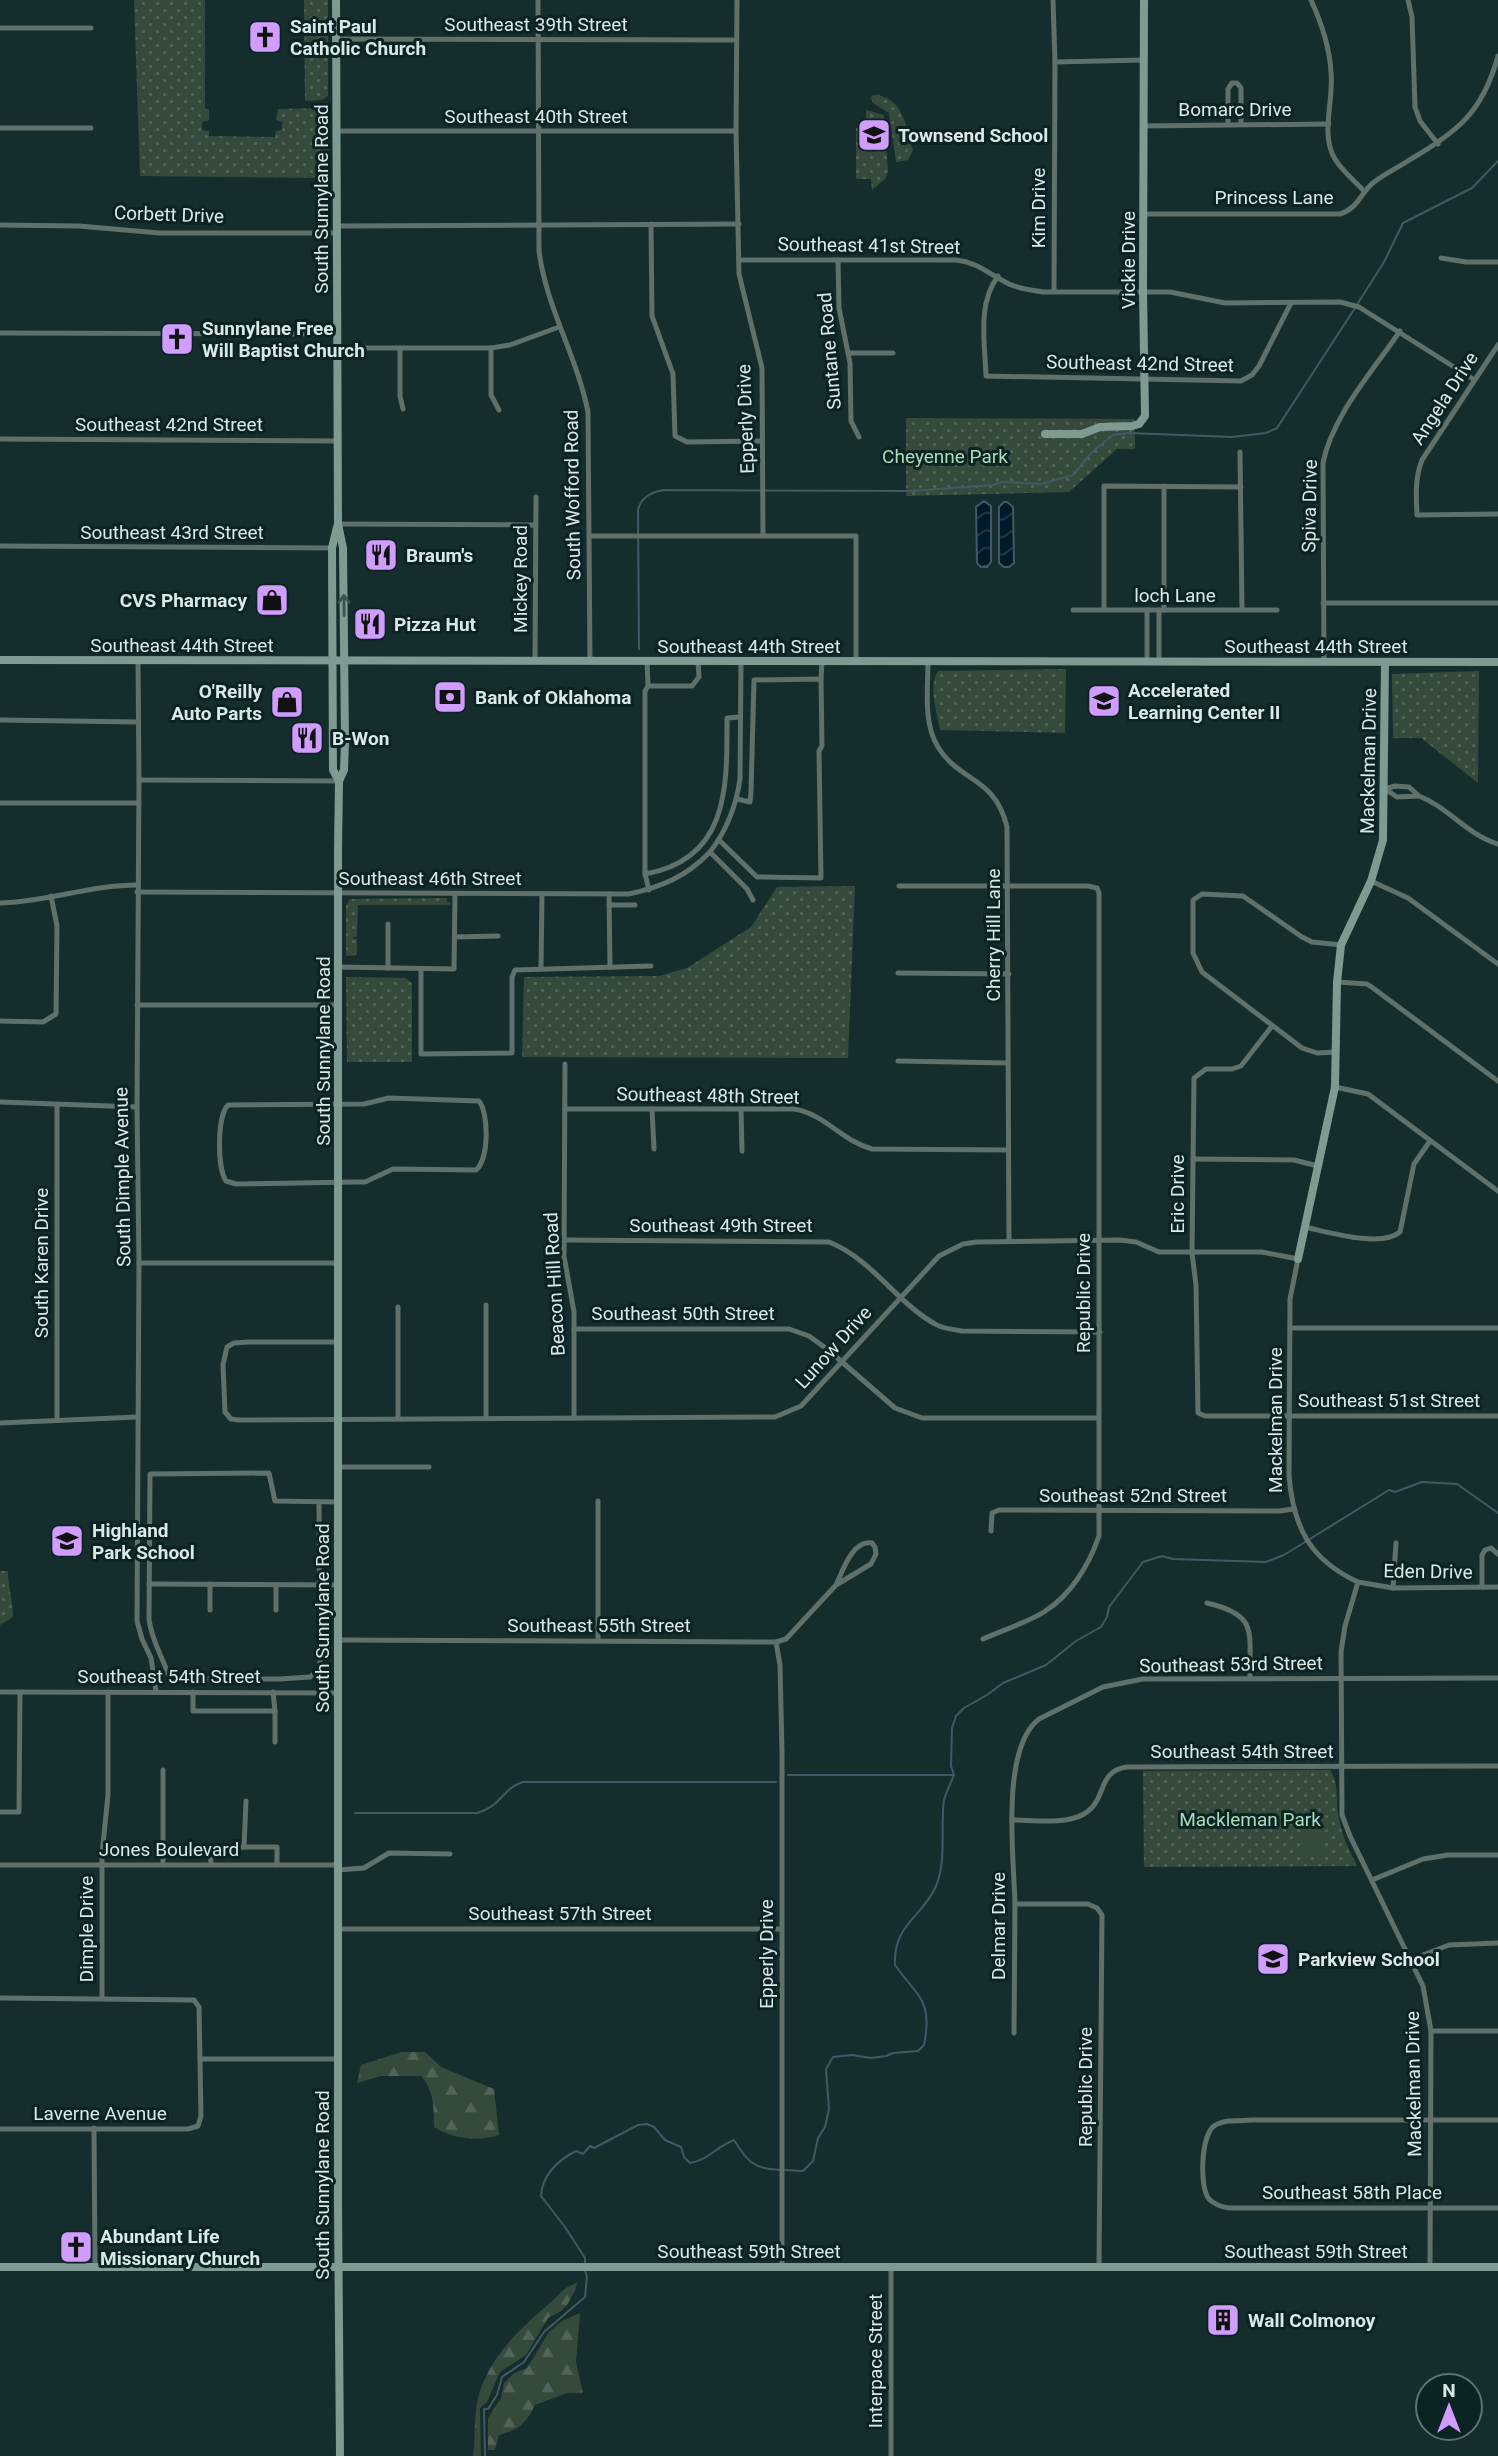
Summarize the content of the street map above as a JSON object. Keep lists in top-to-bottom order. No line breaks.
{"streets":{"main road":["South Sunnylane Road","Vickie Drive","Southeast 44th Street","Mackelman Drive","Southeast 59th Street"],"street":["Southeast 39th Street","Bomarc Drive","Southeast 40th Street","Princess Lane","Kim Drive","Corbett Drive","Southeast 41st Street","Suntane Road","Southeast 42nd Street","Angela Drive","Epperly Drive","South Wofford Road","Spiva Drive","Southeast 43rd Street","Mickey Road","loch Lane","Southeast 46th Street","Cherry Hill Lane","Southeast 48th Street","South Dimple Avenue","Eric Drive","Southeast 49th Street","South Karen Drive","Beacon Hill Road","Republic Drive","Southeast 50th Street","Lunow Drive","Southeast 51st Street","Southeast 52nd Street","Eden Drive","Southeast 55th Street","Southeast 53rd Street","Southeast 54th Street","Jones Boulevard","Southeast 57th Street","Delmar Drive","Dimple Drive","Laverne Avenue","Southeast 58th Place","Interpace Street"]},"crossings":[["Southeast 39th Street","South Sunnylane Road"],["Southeast 39th Street","Epperly Drive"],["Southeast 39th Street","South Wofford Road"],["Bomarc Drive","Vickie Drive"],["Southeast 40th Street","South Sunnylane Road"],["Southeast 40th Street","Epperly Drive"],["Southeast 40th Street","South Wofford Road"],["Princess Lane","Vickie Drive"],["South Sunnylane Road","Corbett Drive"],["South Sunnylane Road","Southeast 42nd Street"],["South Sunnylane Road","Southeast 43rd Street"],["South Sunnylane Road","Southeast 44th Street"],["South Sunnylane Road","Southeast 46th Street"],["South Sunnylane Road","Lunow Drive"],["South Sunnylane Road","Southeast 55th Street"],["South Sunnylane Road","Southeast 54th Street"],["South Sunnylane Road","Jones Boulevard"],["South Sunnylane Road","Southeast 57th Street"],["South Sunnylane Road","Southeast 59th Street"],["Kim Drive","Southeast 41st Street"],["Southeast 41st Street","Vickie Drive"],["Southeast 41st Street","Suntane Road"],["Southeast 41st Street","Southeast 42nd Street"],["Southeast 41st Street","Angela Drive"],["Southeast 41st Street","Epperly Drive"],["Southeast 41st Street","Spiva Drive"],["Vickie Drive","Southeast 42nd Street"],["Epperly Drive","Southeast 55th Street"],["Epperly Drive","Southeast 57th Street"],["Epperly Drive","Southeast 59th Street"],["South Wofford Road","Southeast 44th Street"],["Spiva Drive","Southeast 44th Street"],["Mickey Road","Southeast 44th Street"],["Southeast 44th Street","Mackelman Drive"],["Southeast 44th Street","Cherry Hill Lane"],["Southeast 44th Street","South Dimple Avenue"],["Mackelman Drive","Lunow Drive"],["Mackelman Drive","Southeast 51st Street"],["Mackelman Drive","Southeast 52nd Street"],["Mackelman Drive","Eden Drive"],["Mackelman Drive","Southeast 53rd Street"],["Mackelman Drive","Southeast 54th Street"],["Mackelman Drive","Southeast 58th Place"],["Mackelman Drive","Southeast 59th Street"],["Southeast 46th Street","South Dimple Avenue"],["Cherry Hill Lane","Southeast 48th Street"],["Cherry Hill Lane","Republic Drive"],["Cherry Hill Lane","Lunow Drive"],["Southeast 48th Street","Beacon Hill Road"],["South Dimple Avenue","Southeast 54th Street"],["Eric Drive","Lunow Drive"],["Eric Drive","Southeast 51st Street"],["Southeast 49th Street","Beacon Hill Road"],["Southeast 49th Street","Republic Drive"],["Southeast 49th Street","Lunow Drive"],["Beacon Hill Road","Southeast 50th Street"],["Beacon Hill Road","Lunow Drive"],["Republic Drive","Southeast 50th Street"],["Republic Drive","Lunow Drive"],["Republic Drive","Southeast 52nd Street"],["Republic Drive","Delmar Drive"],["Republic Drive","Southeast 59th Street"],["Southeast 50th Street","Lunow Drive"],["Southeast 53rd Street","Southeast 54th Street"],["Southeast 53rd Street","Delmar Drive"],["Southeast 54th Street","Delmar Drive"],["Southeast 54th Street","Dimple Drive"],["Jones Boulevard","Dimple Drive"],["Southeast 59th Street","Interpace Street"]],"parks":["Cheyenne Park","Mackleman Park"],"places":{"church":["Saint Paul Catholic Church","Sunnylane Free Will Baptist Church","Abundant Life Missionary Church"],"school or university":["Townsend School","Accelerated Learning Center II","Highland Park School","Parkview School"],"restaurant":["Braum's","Pizza Hut","B-Won"],"shop":["CVS Pharmacy","O'Reilly Auto Parts"],"bank":["Bank of Oklahoma"],"building":["Wall Colmonoy"]},"north":"top"}
